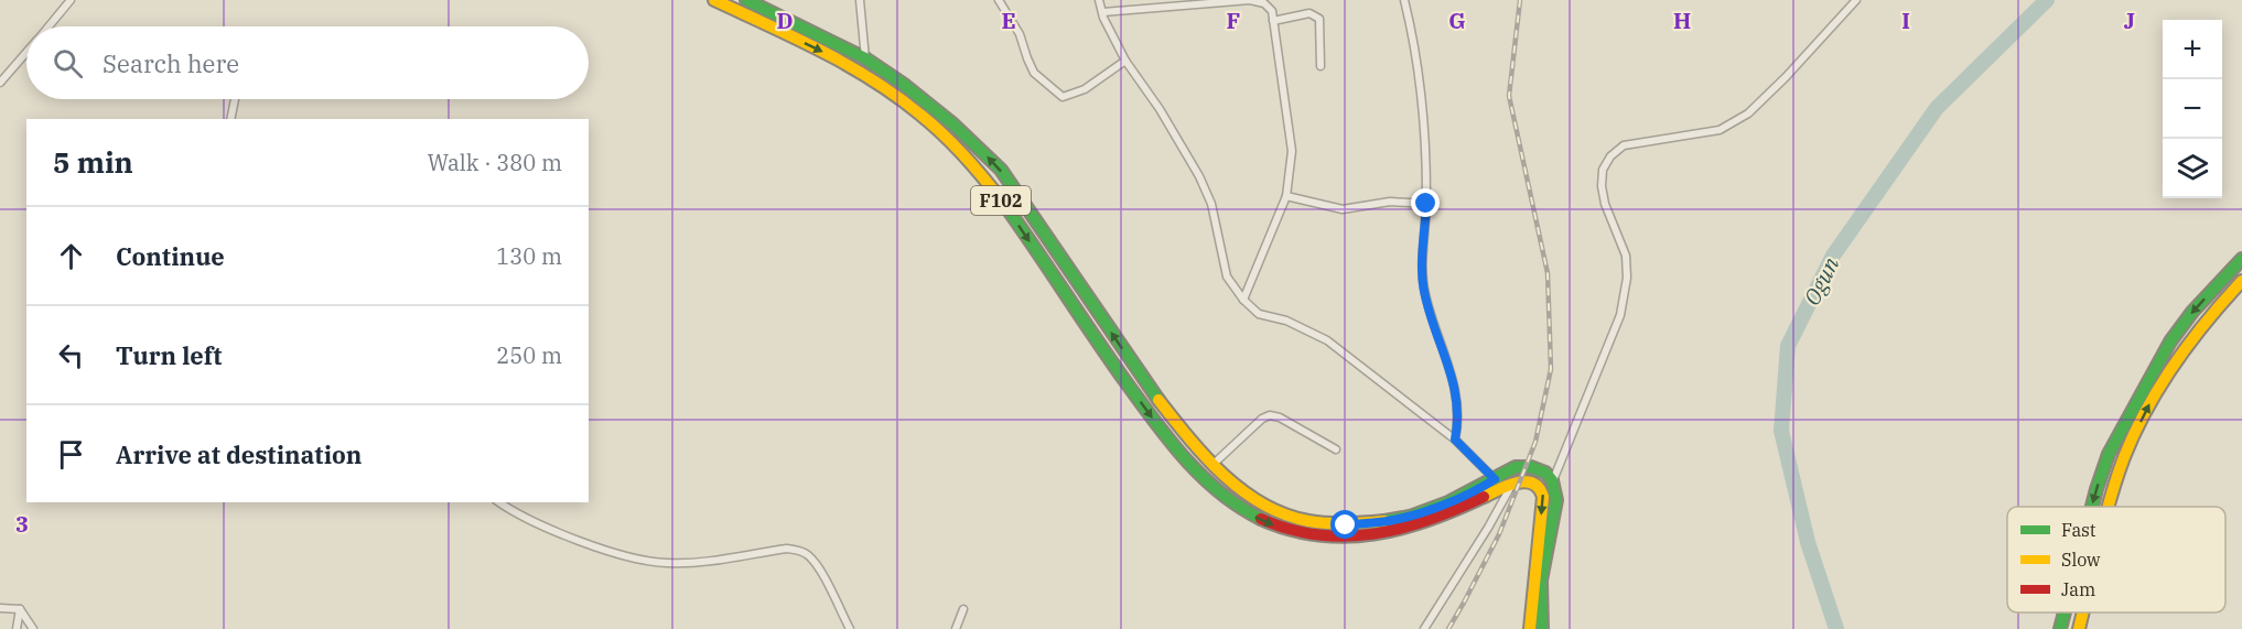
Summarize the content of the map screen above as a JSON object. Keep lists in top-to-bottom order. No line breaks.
{"streets":{"main road":["F102"]},"water":["Ogun"],"legend":["Fast","Slow","Jam"],"page":{"map_buttons":["+","−"],"search":"Search here","heading":["5 min","Walk · 380 m"],"list":[["Continue","130 m"],["Turn left","250 m"],"Arrive at destination"]},"grid":{"columns":["D","E","F","G","H","I","J"],"rows":["3"]}}
